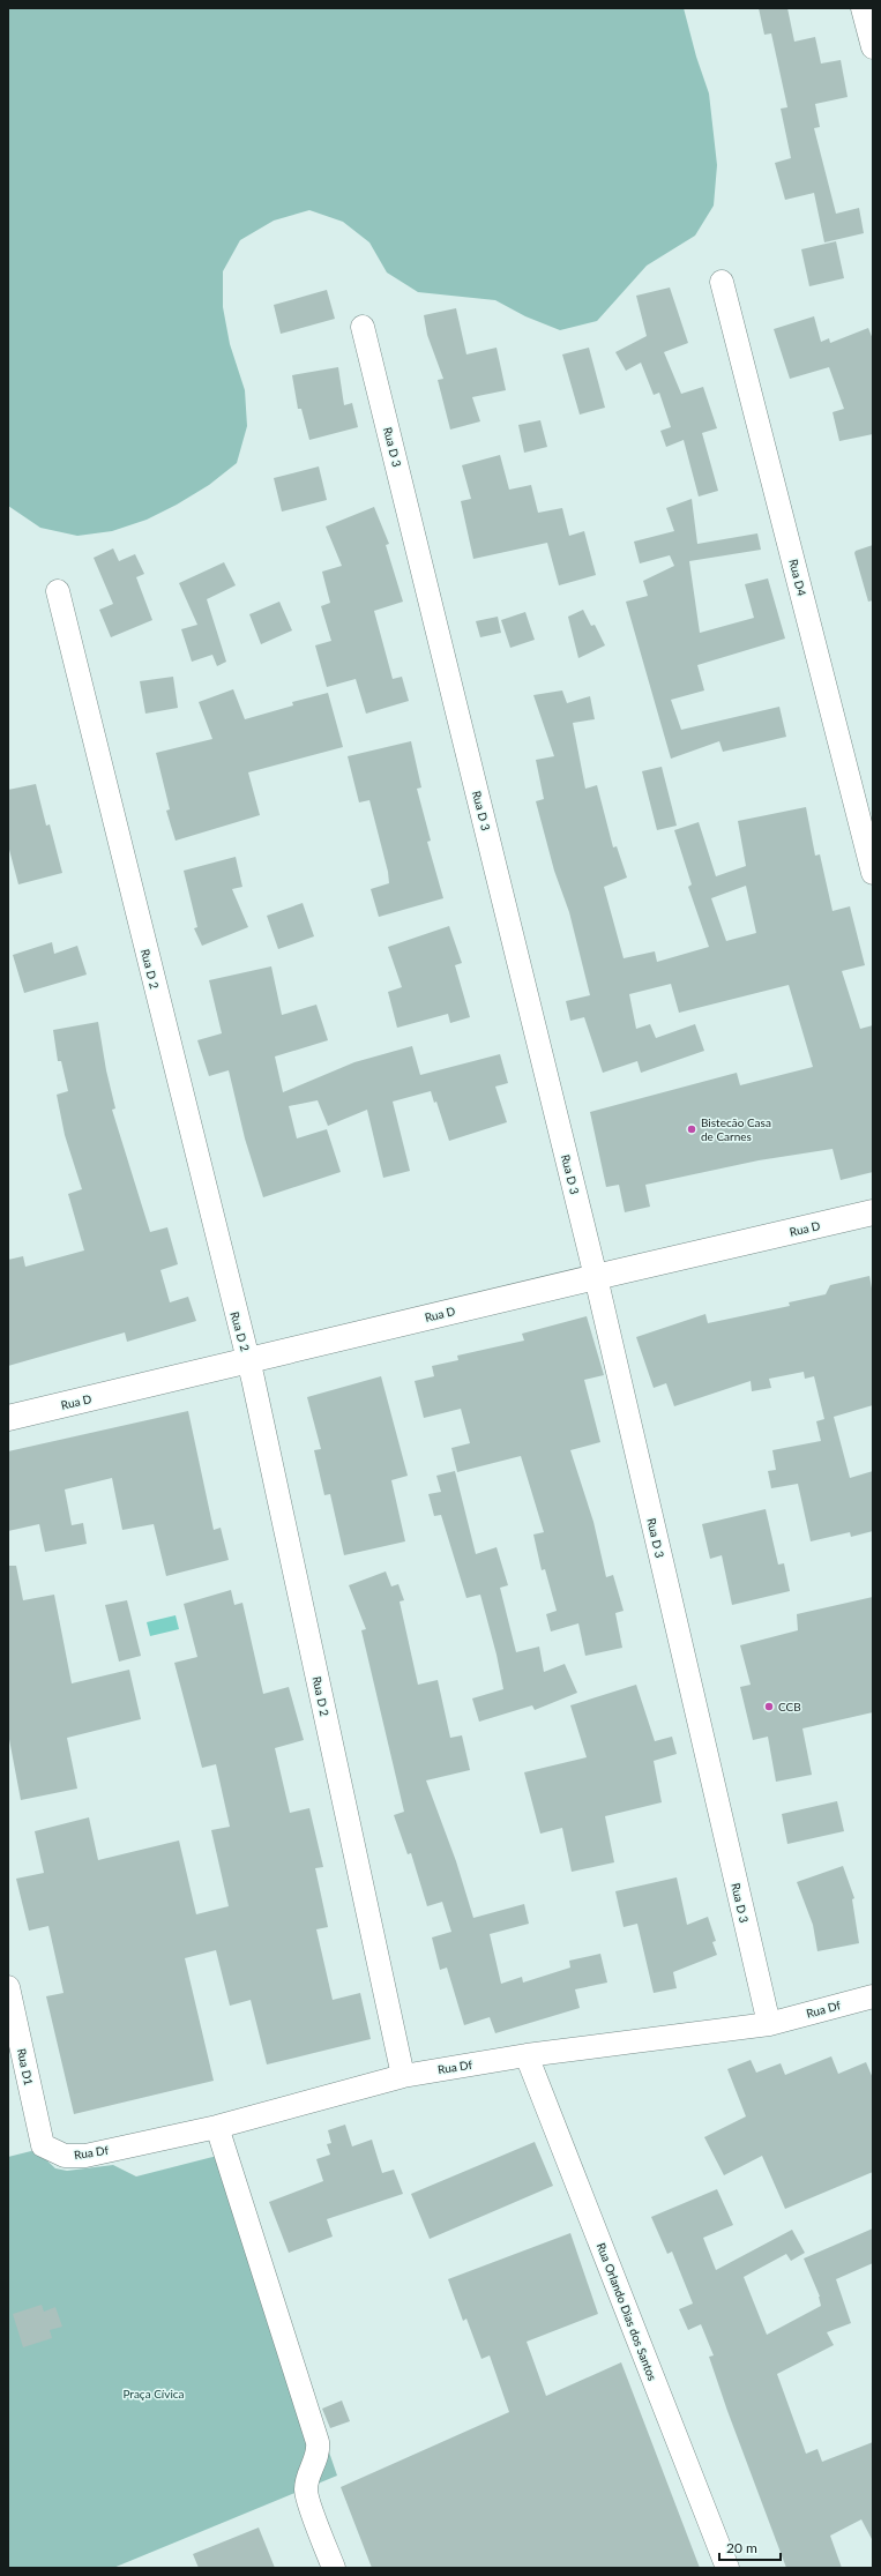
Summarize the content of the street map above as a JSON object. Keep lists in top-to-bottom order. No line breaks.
{"streets":{"street":["Rua D 3","Rua D4","Rua D 2","Rua D","Rua Df","Rua D1","Rua Orlando Dias dos Santos"]},"crossings":[["Rua D 3","Rua D"],["Rua D 3","Rua Df"],["Rua D 2","Rua D"],["Rua D 2","Rua Df"],["Rua Df","Rua D1"],["Rua Df","Rua Orlando Dias dos Santos"]],"parks":["Praça Cívica"],"places":["Bistecão Casa de Carnes","CCB"],"scale_bar":"20 m"}
